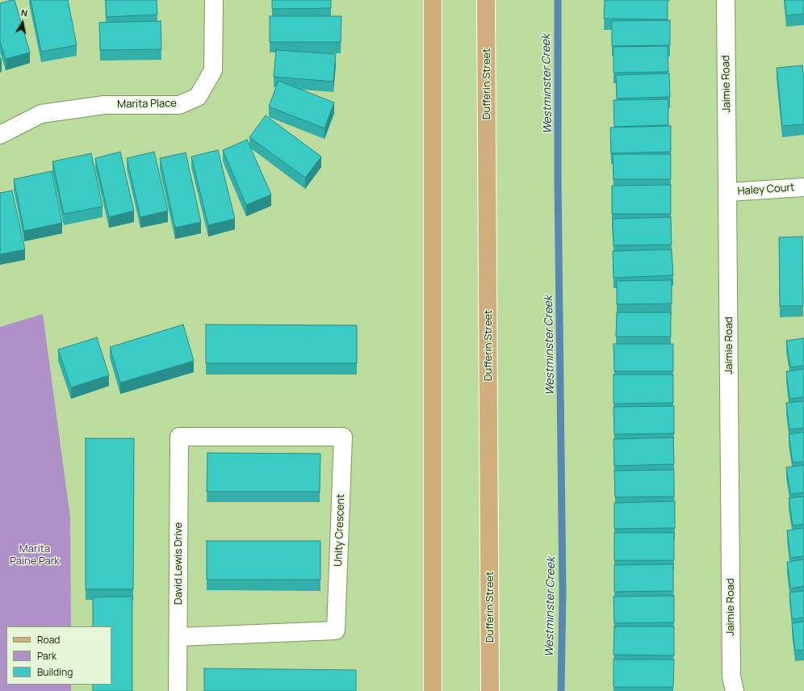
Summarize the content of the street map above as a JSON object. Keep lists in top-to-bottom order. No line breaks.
{"streets":{"main road":["Dufferin Street"],"street":["Jaimie Road","Marita Place","Haley Court","Unity Crescent","David Lewis Drive"]},"crossings":[["Jaimie Road","Haley Court"],["Unity Crescent","David Lewis Drive"]],"water":["Westminster Creek"],"parks":["Marita Paine Park"],"legend":["Road","Park","Building"],"north":"top"}
